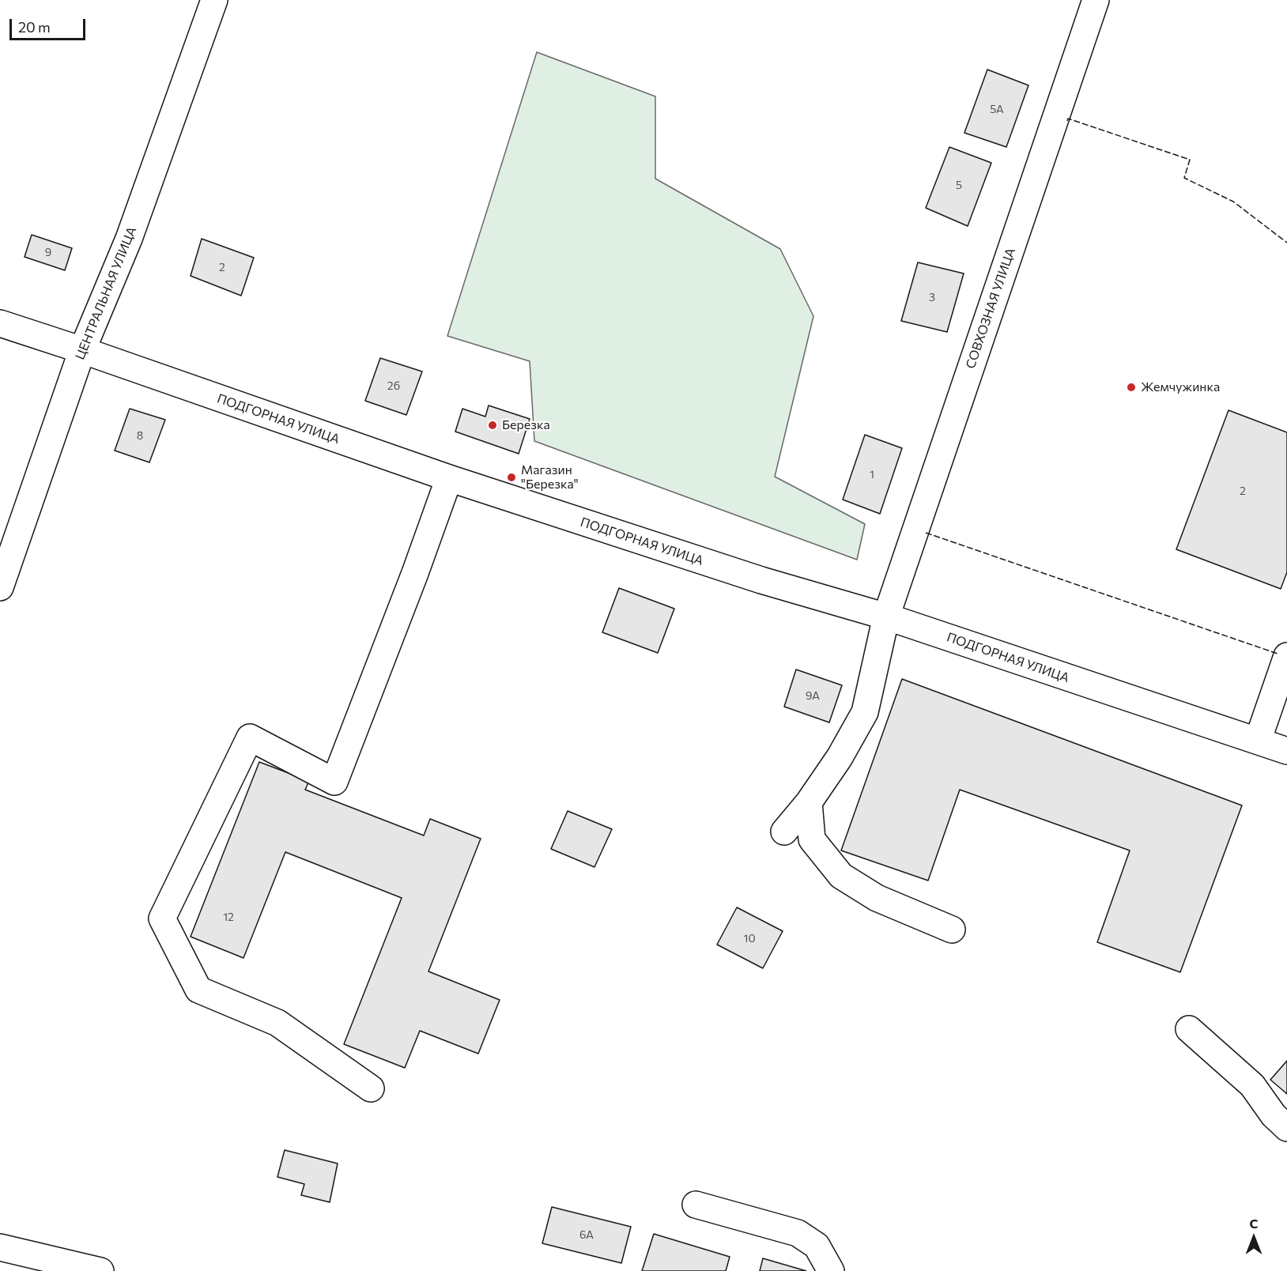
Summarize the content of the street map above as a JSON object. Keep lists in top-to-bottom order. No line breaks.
{"streets":{"street":["ЦЕНТРАЛЬНАЯ УЛИЦА","СОВХОЗНАЯ УЛИЦА","ПОДГОРНАЯ УЛИЦА"]},"crossings":[["ЦЕНТРАЛЬНАЯ УЛИЦА","ПОДГОРНАЯ УЛИЦА"],["СОВХОЗНАЯ УЛИЦА","ПОДГОРНАЯ УЛИЦА"]],"places":["Жемчужинка","Березка","Магазин \"Березка\""],"house_numbers":["5А","5","9","2","3","2б","8","1","2","9А","12","10","6А"],"scale_bar":"20 m","north":"top"}
